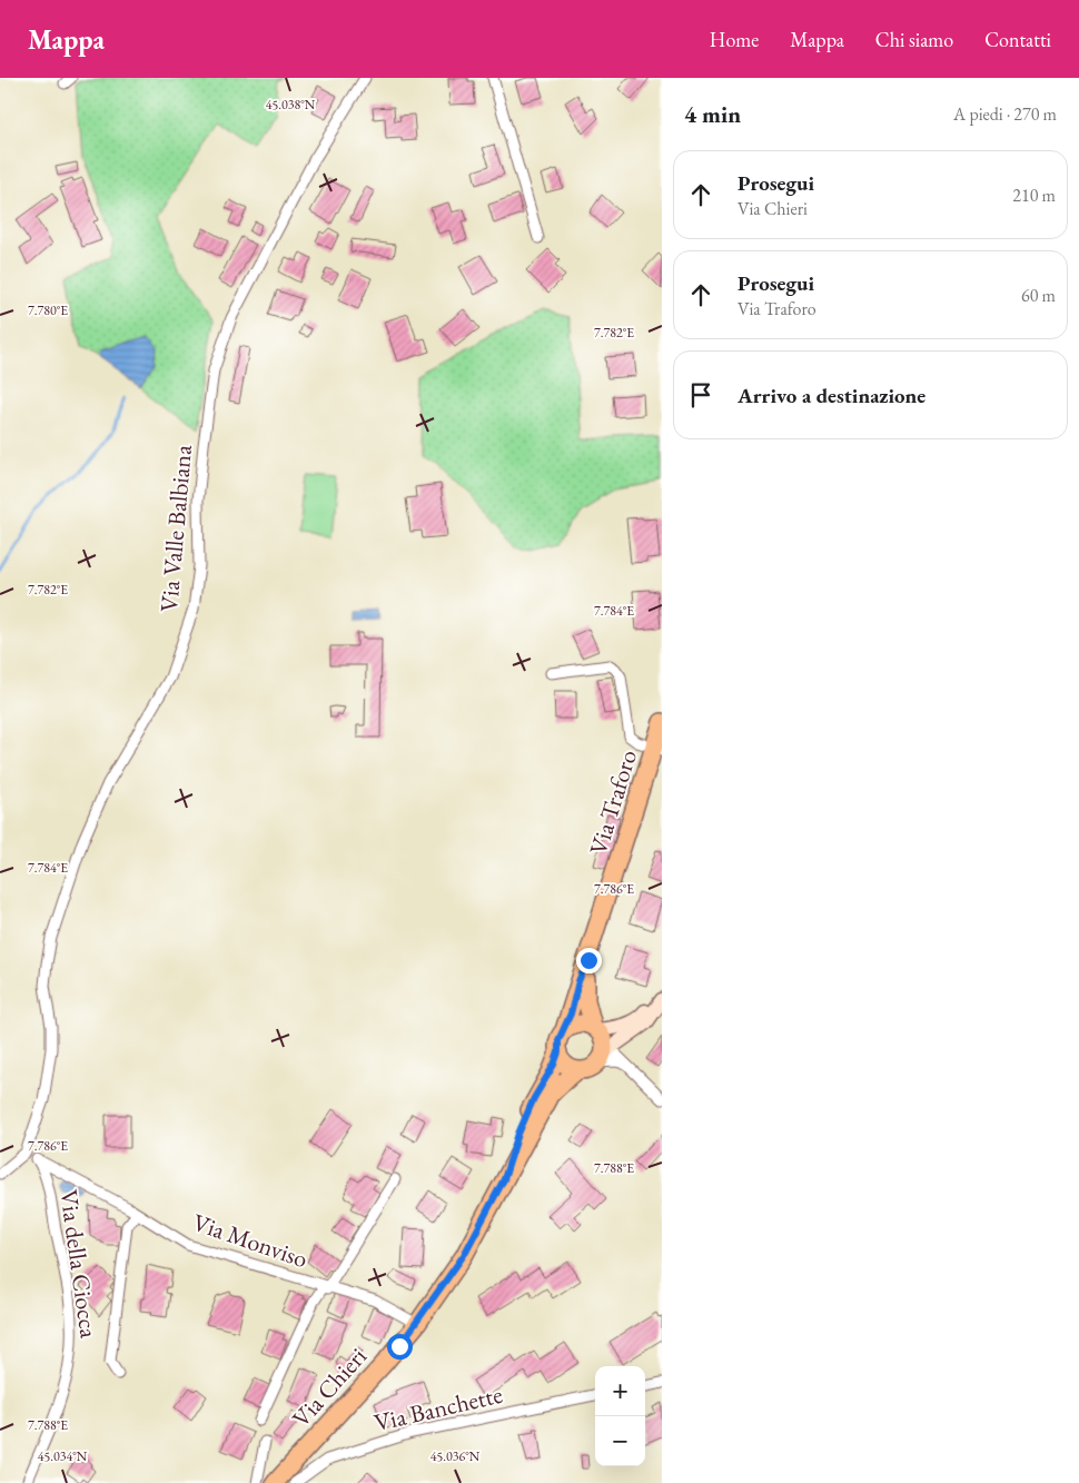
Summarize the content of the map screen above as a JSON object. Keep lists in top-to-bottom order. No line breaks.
{"streets":{"main road":["Via Traforo","Via Chieri"],"street":["Via Valle Balbiana","Via Monviso","Via della Ciocca","Via Banchette"]},"crossings":[["Via Valle Balbiana","Via della Ciocca"],["Via Traforo","Via Chieri"],["Via Monviso","Via della Ciocca"],["Via Monviso","Via Chieri"]],"page":{"header":"Mappa","nav":["Home","Mappa","Chi siamo","Contatti"],"heading":["4 min","A piedi · 270 m"],"list":[["Prosegui","Via Chieri","210 m"],["Prosegui","Via Traforo","60 m"],"Arrivo a destinazione"],"map_buttons":["+","−"]},"coordinates":["45.038°N","7.780°E","7.782°E","7.784°E","7.786°E","7.788°E","45.034°N","45.036°N"]}
